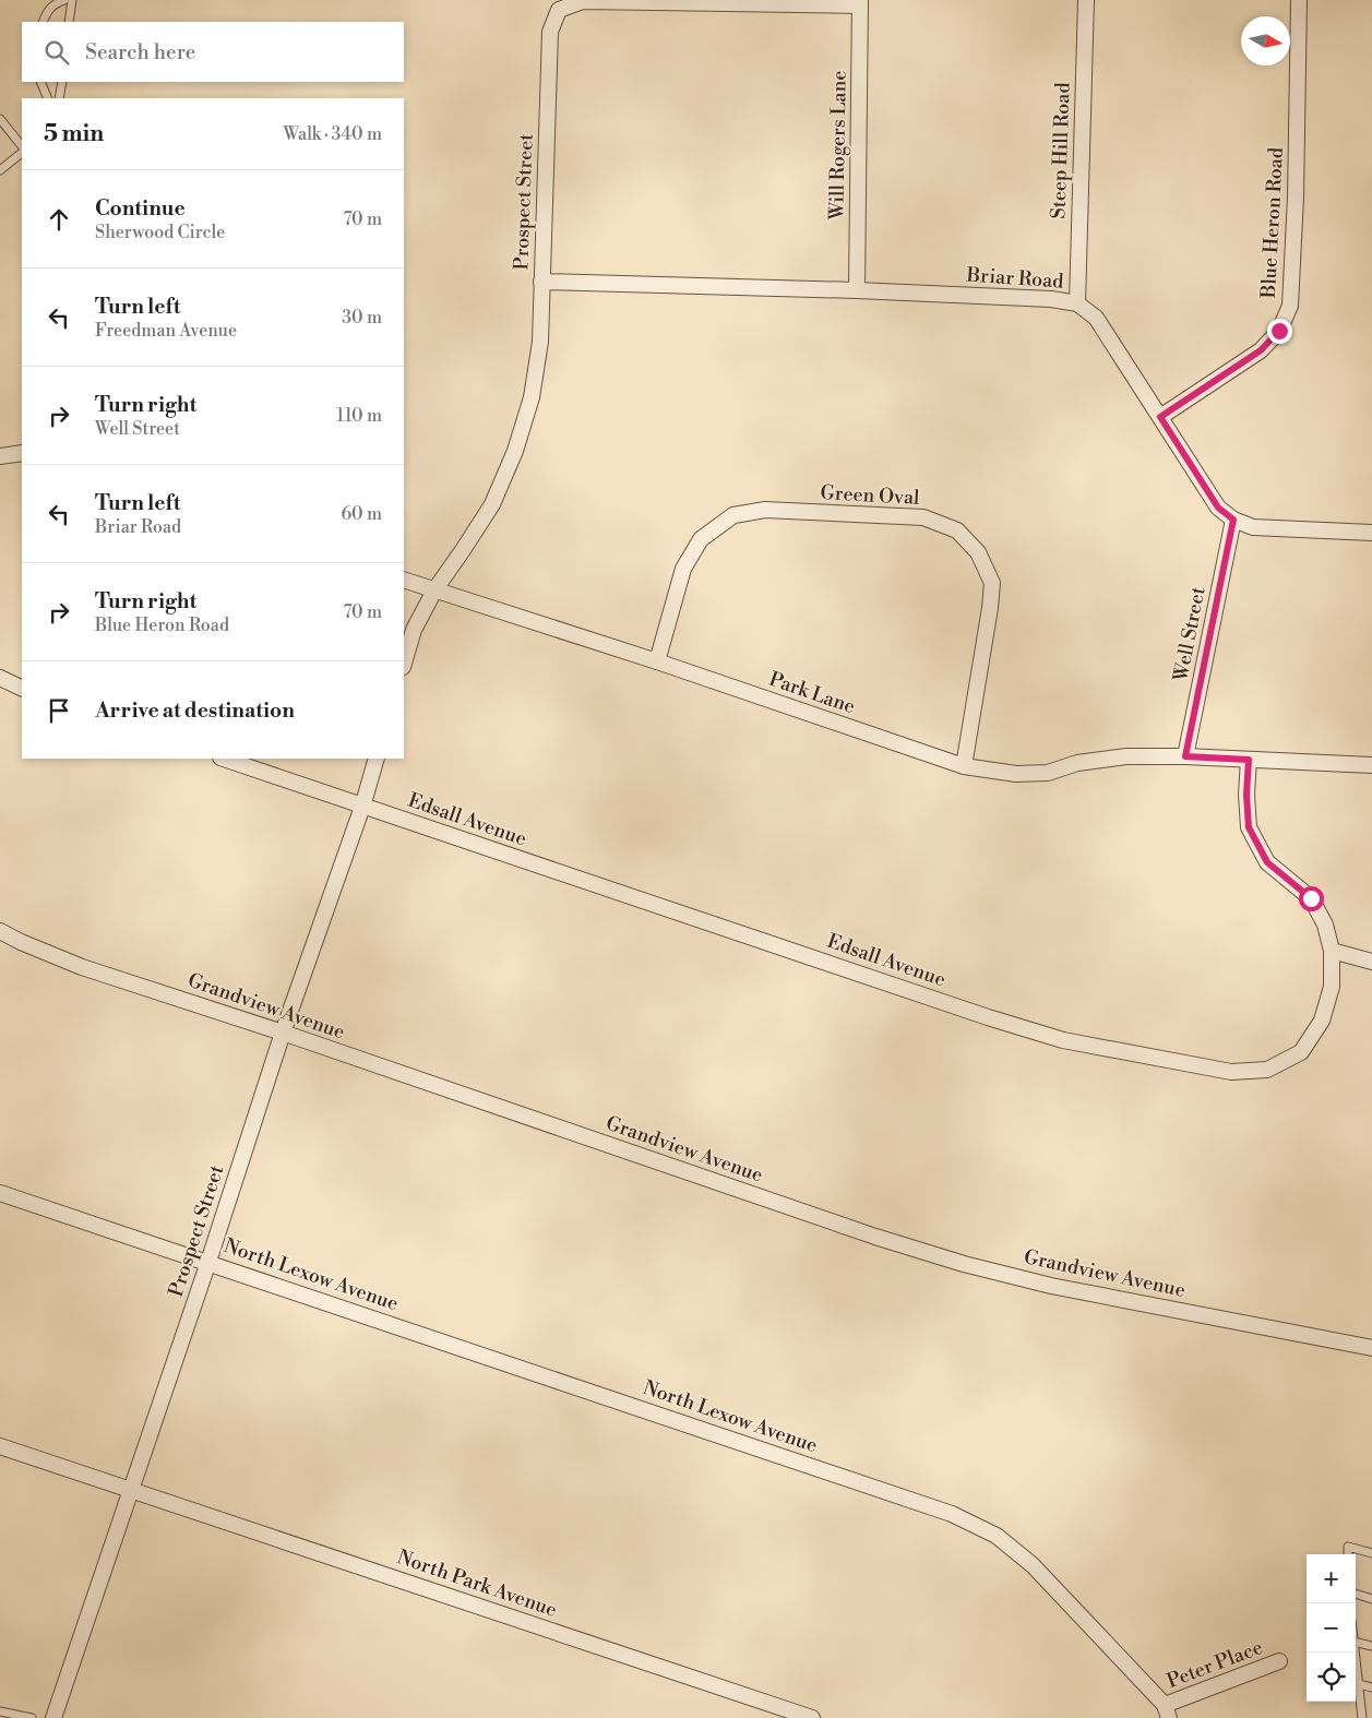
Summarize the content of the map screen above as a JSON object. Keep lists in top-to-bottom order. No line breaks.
{"streets":{"street":["Will Rogers Lane","Steep Hill Road","Prospect Street","Blue Heron Road","Briar Road","Green Oval","Well Street","Park Lane","Edsall Avenue","Grandview Avenue","North Lexow Avenue","North Park Avenue","Peter Place"]},"crossings":[["Will Rogers Lane","Prospect Street"],["Will Rogers Lane","Briar Road"],["Steep Hill Road","Briar Road"],["Prospect Street","Briar Road"],["Prospect Street","Park Lane"],["Prospect Street","Edsall Avenue"],["Prospect Street","Grandview Avenue"],["Prospect Street","North Lexow Avenue"],["Prospect Street","North Park Avenue"],["Blue Heron Road","Briar Road"],["Briar Road","Well Street"],["Green Oval","Park Lane"],["Well Street","Park Lane"],["Park Lane","Edsall Avenue"],["North Lexow Avenue","Peter Place"]],"north":"right","page":{"search":"Search here","heading":["5 min","Walk · 340 m"],"list":[["Continue","Sherwood Circle","70 m"],["Turn left","Freedman Avenue","30 m"],["Turn right","Well Street","110 m"],["Turn left","Briar Road","60 m"],["Turn right","Blue Heron Road","70 m"],"Arrive at destination"],"map_buttons":["+","−"]}}
